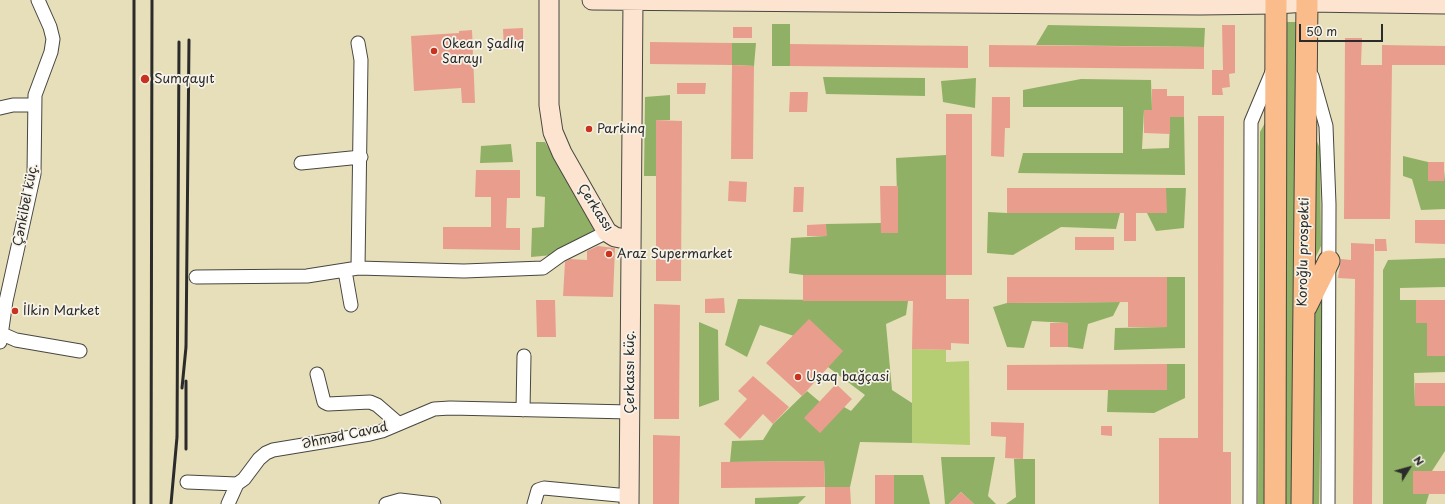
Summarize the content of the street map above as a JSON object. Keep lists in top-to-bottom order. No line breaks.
{"streets":{"main road":["Koroğlu prospekti"],"street":["Çənkibel küç.","Çerkassı","Çerkassı küç.","Əhməd Cavad"]},"crossings":[["Çerkassı","Çerkassı küç."],["Çerkassı küç.","Əhməd Cavad"]],"places":["Okean Şadlıq Sarayı","Sumqayıt","Parkinq","Araz Supermarket","İlkin Market","Uşaq bağçasi"],"scale_bar":"50 m","north":"top right"}
